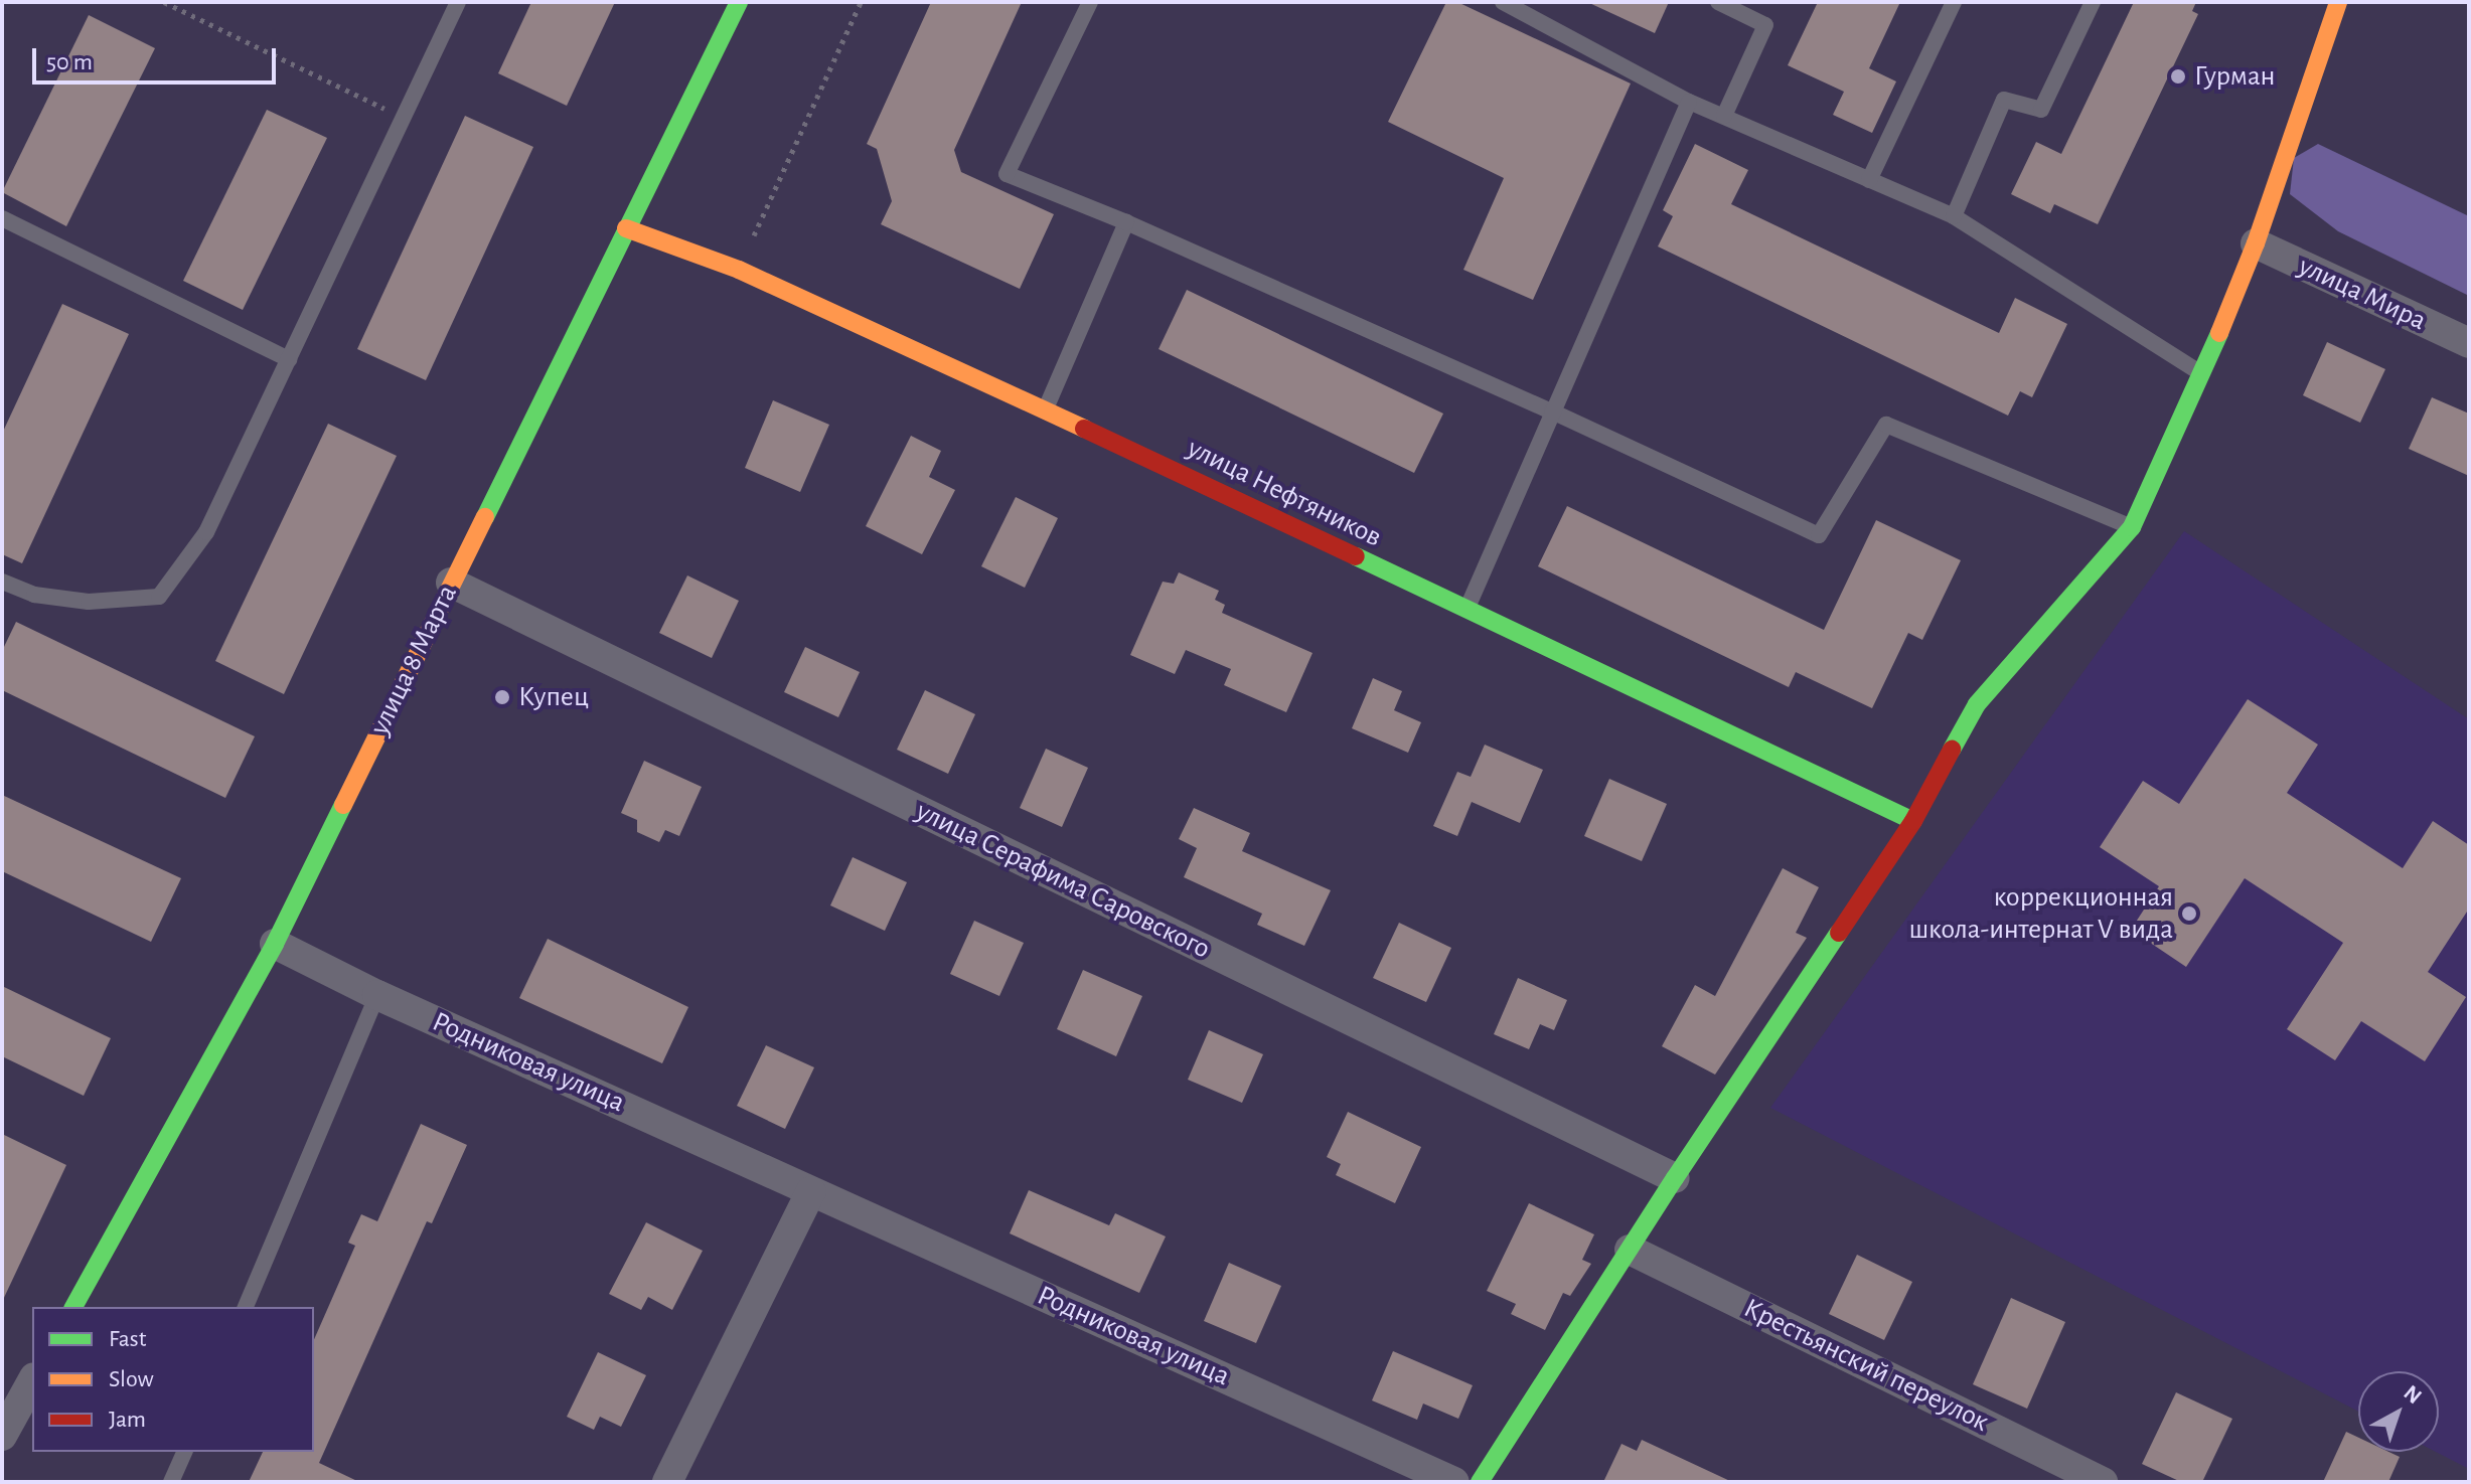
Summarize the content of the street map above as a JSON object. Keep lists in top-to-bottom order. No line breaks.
{"streets":{"street":["улица Мира","улица Нефтяников","улица 8 Марта","улица Серафима Саровского","Родниковая улица","Крестьянский переулок"]},"crossings":[["улица Нефтяников","улица 8 Марта"],["улица 8 Марта","улица Серафима Саровского"],["улица 8 Марта","Родниковая улица"]],"places":["Гурман","Купец","коррекционная школа-интернат V вида"],"legend":["Fast","Slow","Jam"],"scale_bar":"50 m","north":"top right"}
